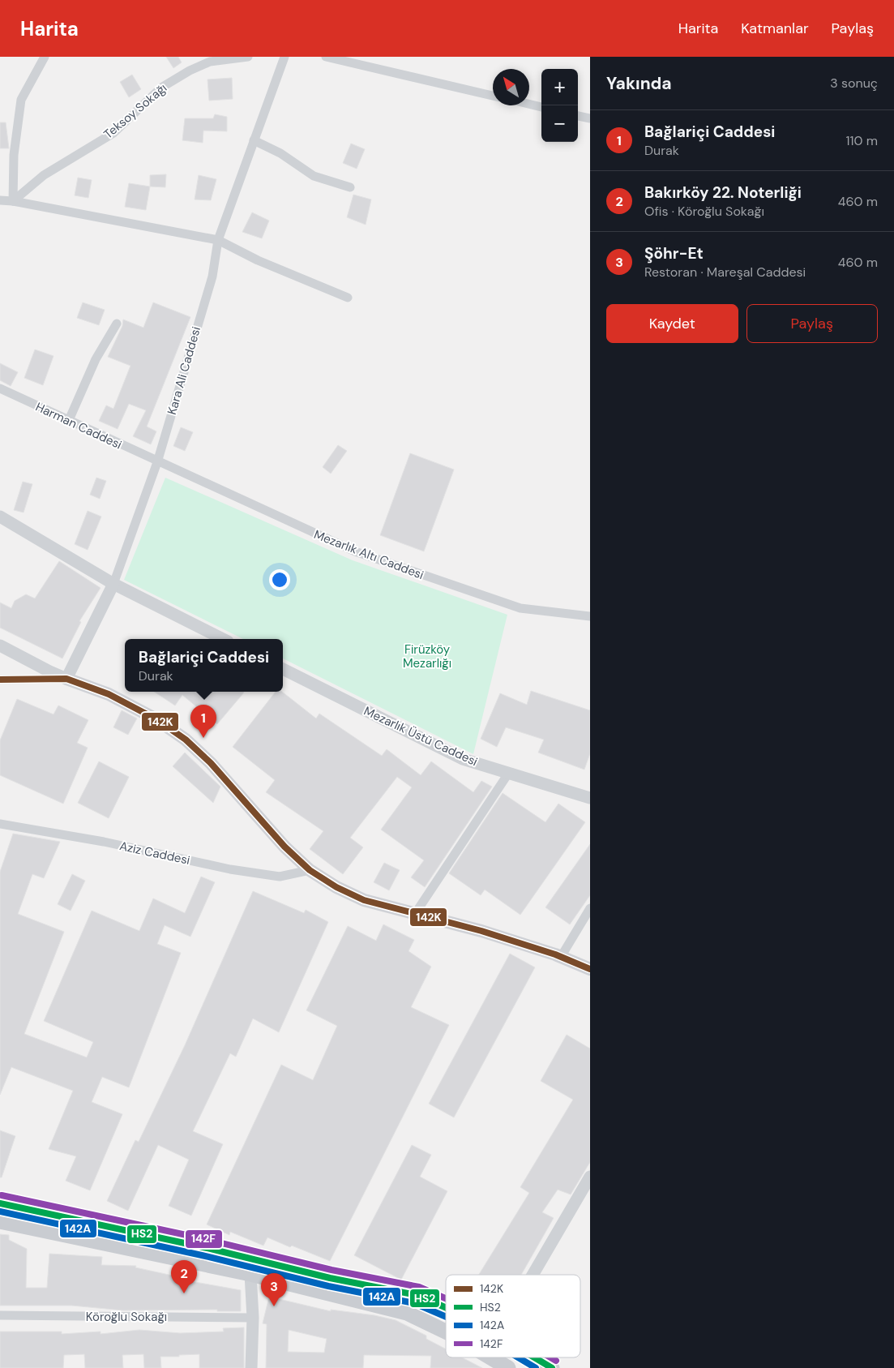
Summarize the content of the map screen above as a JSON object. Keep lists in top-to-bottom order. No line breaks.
{"streets":{"street":["Teksoy Sokağı","Kara Ali Caddesi","Harman Caddesi","Mezarlık Altı Caddesi","Mezarlık Üstü Caddesi","Aziz Caddesi","Köroğlu Sokağı"]},"crossings":[["Kara Ali Caddesi","Harman Caddesi"],["Kara Ali Caddesi","Mezarlık Altı Caddesi"],["Harman Caddesi","Mezarlık Altı Caddesi"]],"parks":["Firüzköy Mezarlığı"],"lines":["transit line 142K","transit line 142F","transit line HS2","transit line 142A"],"legend":["142K","HS2","142A","142F"],"north":"top left","page":{"header":"Harita","nav":["Harita","Katmanlar","Paylaş"],"heading":["Yakında","3 sonuç"],"map_buttons":["+","−"],"list":[{"mark":"1","name":"Bağlariçi Caddesi","note":"Durak","value":"110 m"},{"mark":"2","name":"Bakırköy 22. Noterliği","note":"Ofis · Köroğlu Sokağı","value":"460 m"},{"mark":"3","name":"Şöhr-Et","note":"Restoran · Mareşal Caddesi","value":"460 m"}],"buttons":["Kaydet","Paylaş"],"popup":["Bağlariçi Caddesi","Durak"],"pins":["1","2","3"]}}
